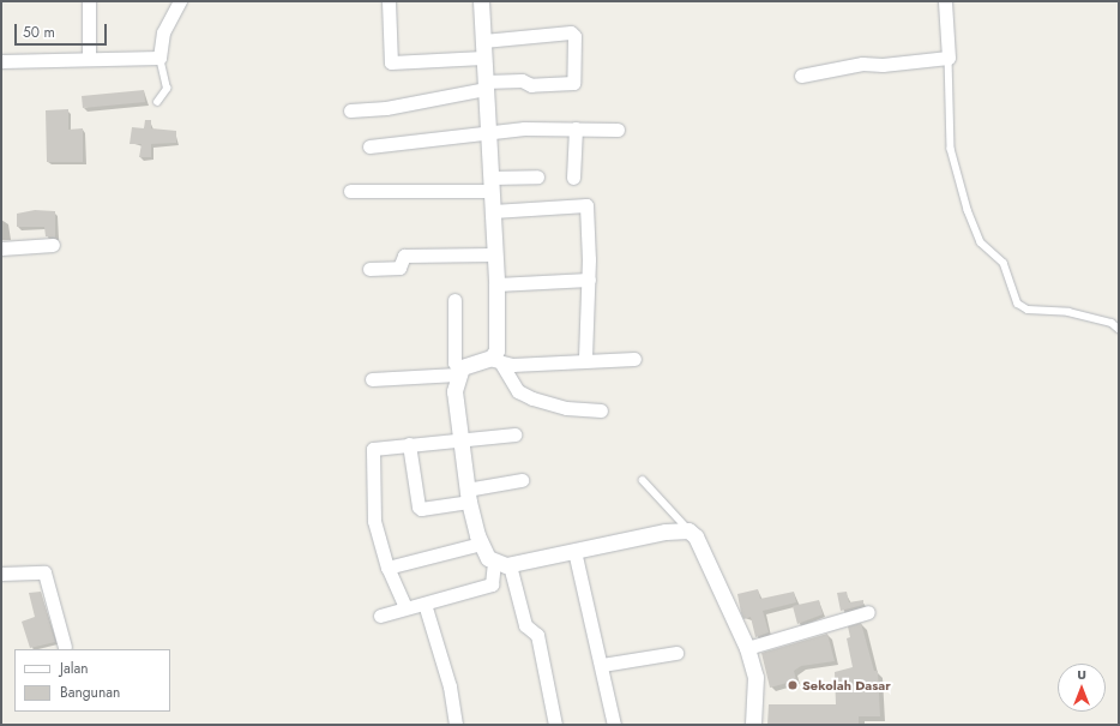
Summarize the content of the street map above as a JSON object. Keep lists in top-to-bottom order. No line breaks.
{"places":["Sekolah Dasar"],"legend":["Jalan","Bangunan"],"scale_bar":"50 m","north":"top"}
